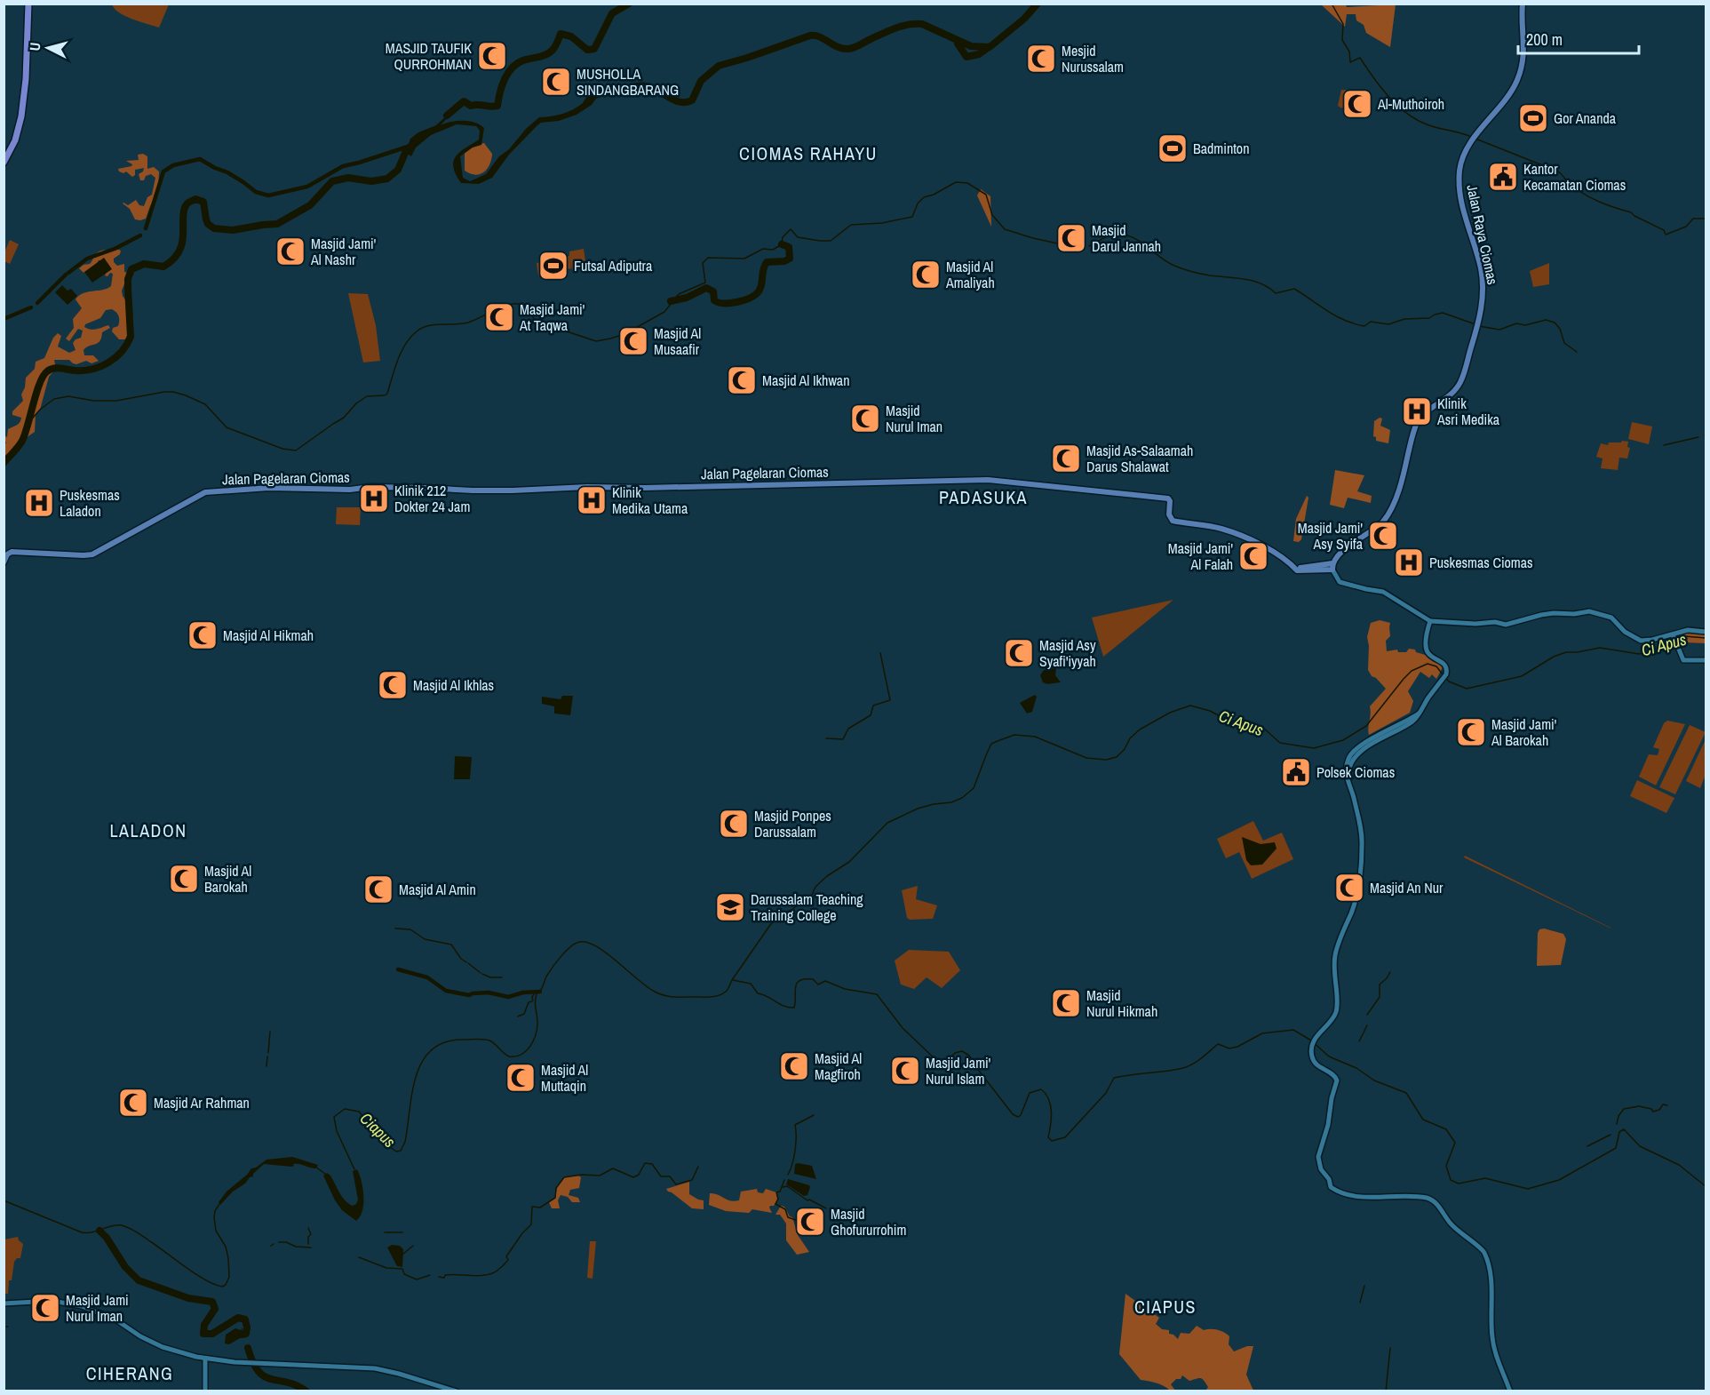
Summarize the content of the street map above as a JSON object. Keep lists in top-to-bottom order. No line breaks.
{"streets":{"main road":["Jalan Raya Ciomas","Jalan Pagelaran Ciomas"]},"crossings":[["Jalan Raya Ciomas","Jalan Pagelaran Ciomas"]],"districts":["CIOMAS RAHAYU","PADASUKA","LALADON","CIAPUS","CIHERANG"],"water":["Ci Apus","Ciapus"],"places":{"mosque":["MASJID TAUFIK QURROHMAN","Mesjid Nurussalam","MUSHOLLA SINDANGBARANG","Al-Muthoiroh","Masjid Darul Jannah","Masjid Jami' Al Nashr","Masjid Al Amaliyah","Masjid Jami' At Taqwa","Masjid Al Musaafir","Masjid Al Ikhwan","Masjid Nurul Iman","Masjid As-Salaamah Darus Shalawat","Masjid Jami' Asy Syifa","Masjid Jami' Al Falah","Masjid Al Hikmah","Masjid Asy Syafi'iyyah","Masjid Al Ikhlas","Masjid Jami' Al Barokah","Masjid Ponpes Darussalam","Masjid Al Barokah","Masjid An Nur","Masjid Al Amin","Masjid Nurul Hikmah","Masjid Al Magfiroh","Masjid Jami' Nurul Islam","Masjid Al Muttaqin","Masjid Ar Rahman","Masjid Ghofururrohim","Masjid Jami Nurul Iman"],"sports":["Gor Ananda","Badminton","Futsal Adiputra"],"public building":["Kantor Kecamatan Ciomas","Polsek Ciomas"],"hospital":["Klinik Asri Medika","Klinik 212 Dokter 24 Jam","Klinik Medika Utama","Puskesmas Laladon","Puskesmas Ciomas"],"school or university":["Darussalam Teaching Training College"]},"scale_bar":"200 m","north":"left"}
